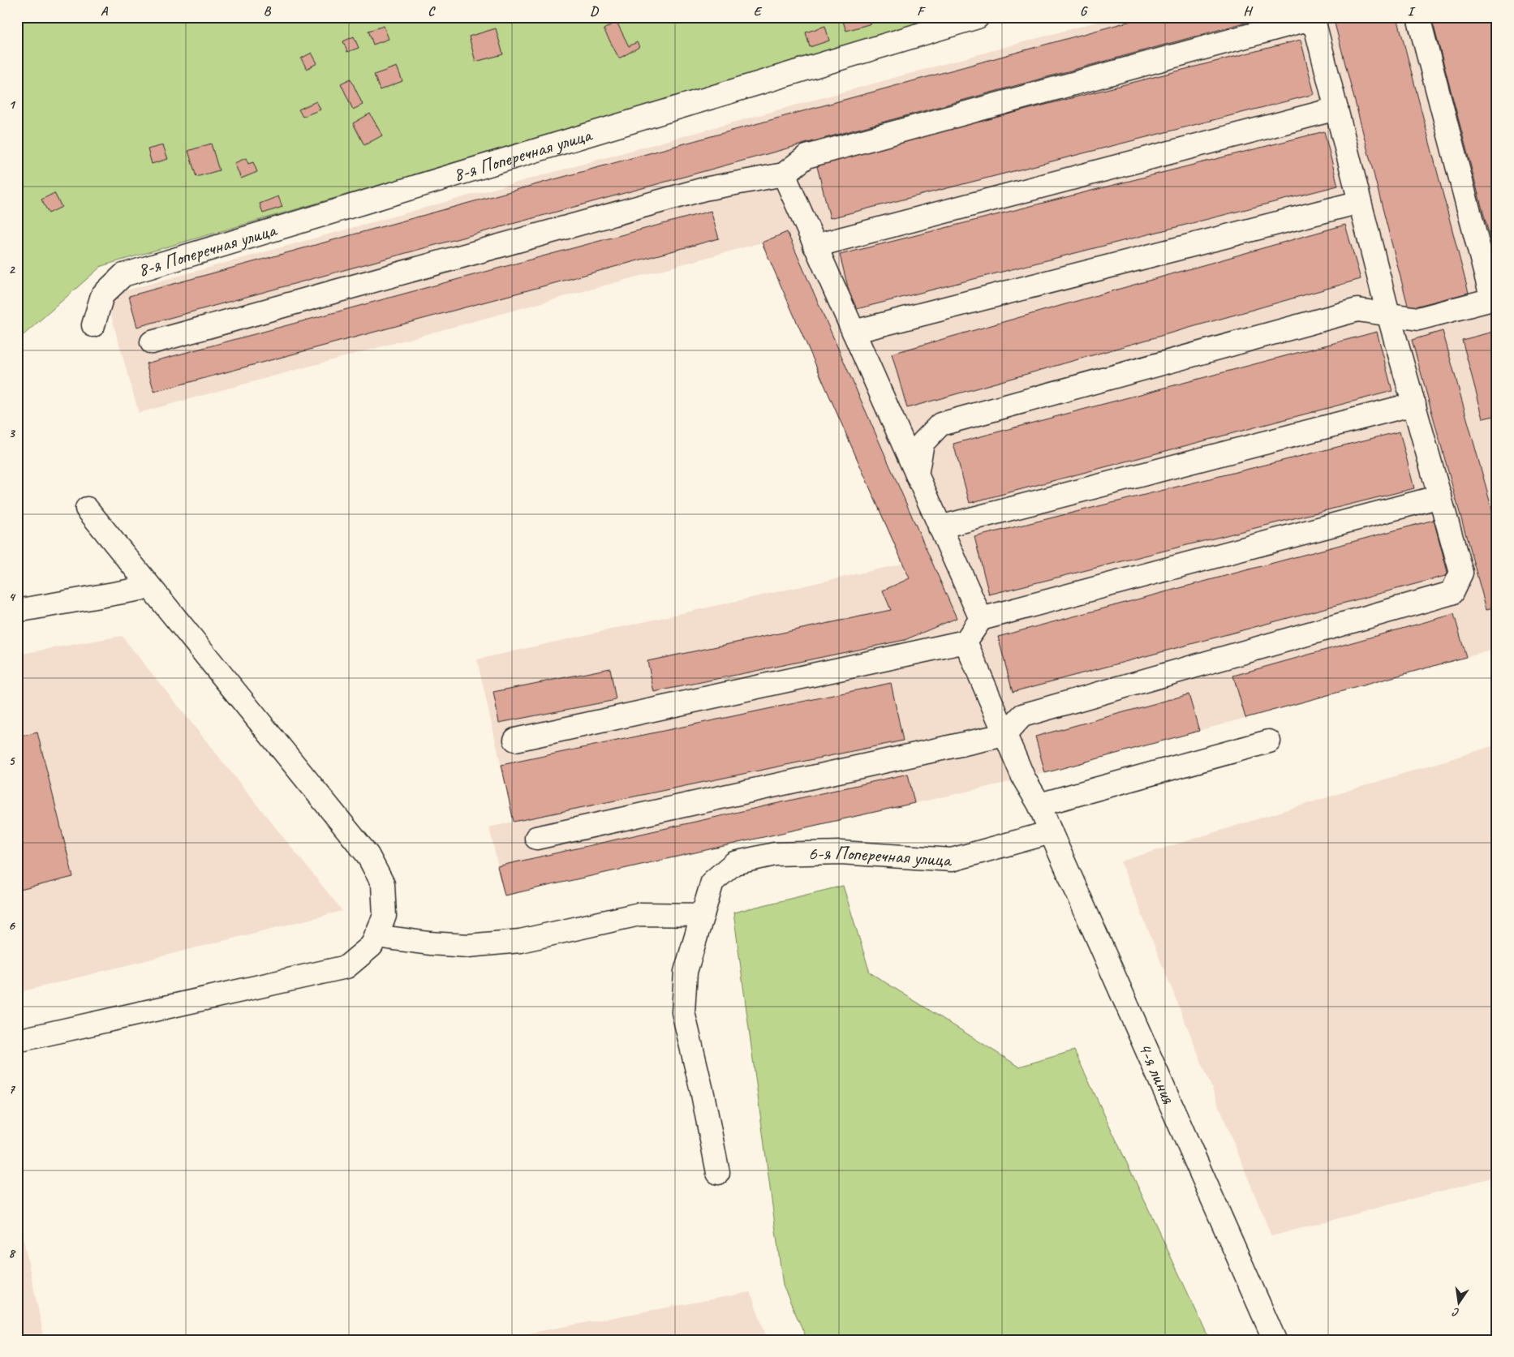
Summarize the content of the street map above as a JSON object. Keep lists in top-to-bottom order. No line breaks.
{"streets":{"street":["8-я Поперечная улица","6-я Поперечная улица","4-я линия"]},"crossings":[["6-я Поперечная улица","4-я линия"]],"north":"bottom","grid":{"columns":["A","B","C","D","E","F","G","H","I"],"rows":["1","2","3","4","5","6","7","8"]}}
